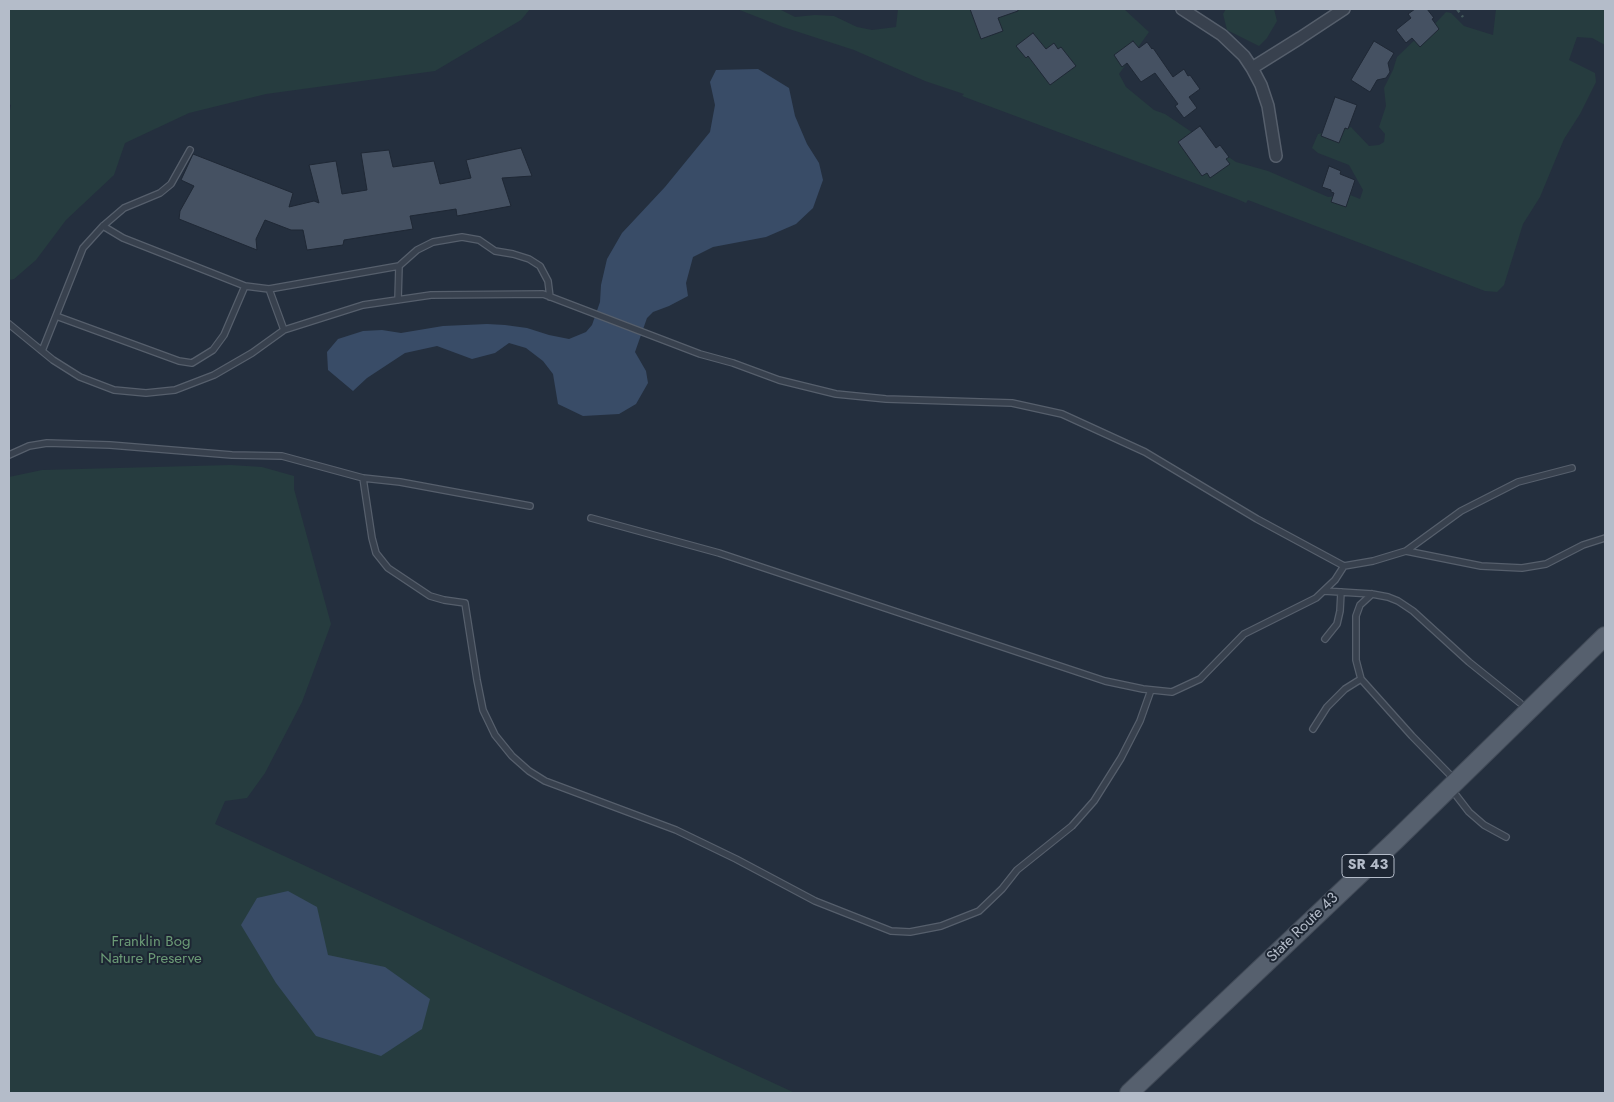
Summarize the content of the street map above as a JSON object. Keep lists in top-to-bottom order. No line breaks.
{"streets":{"main road":["SR 43","State Route 43"]},"parks":["Franklin Bog Nature Preserve"]}
